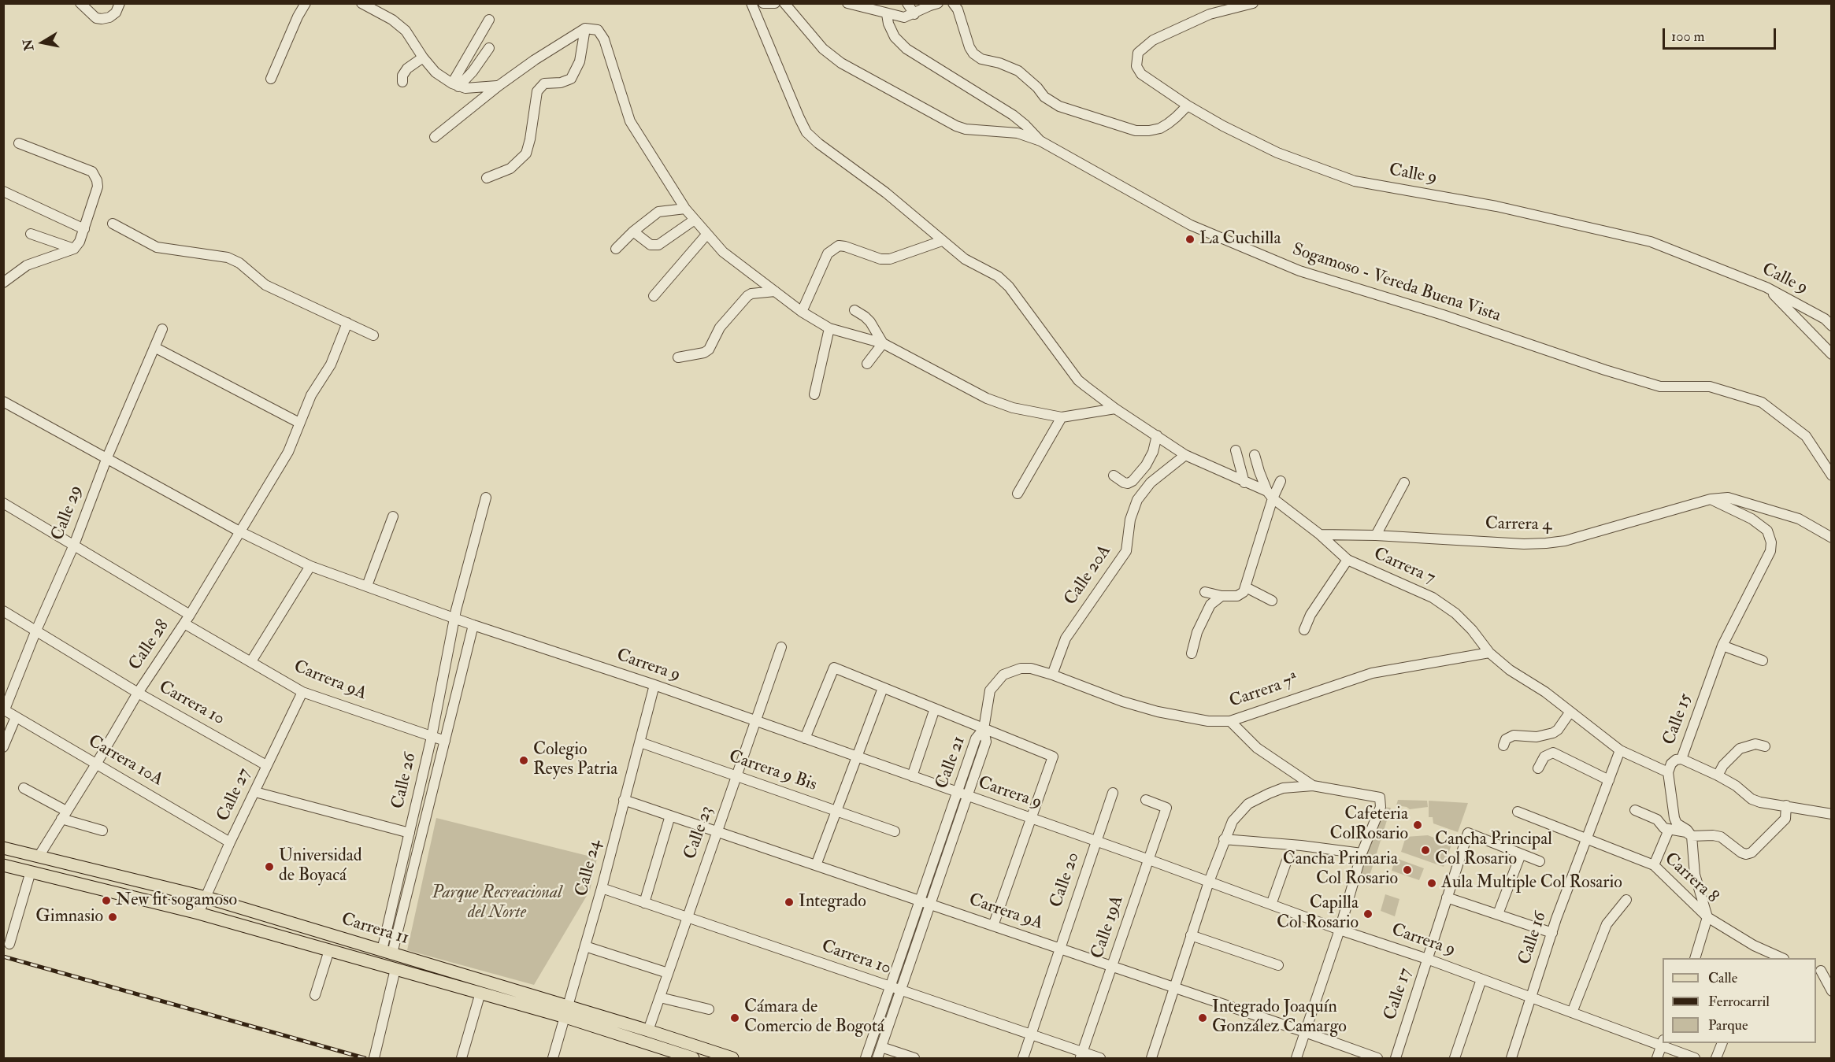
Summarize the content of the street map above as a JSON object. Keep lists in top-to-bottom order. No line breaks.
{"streets":{"main road":["Carrera 11"],"street":["Calle 9","Sogamoso - Vereda Buena Vista","Calle 29","Carrera 4","Carrera 7","Calle 20A","Calle 28","Carrera 9","Carrera 9A","Carrera 7ª","Carrera 10","Calle 15","Carrera 10A","Calle 21","Carrera 9 Bis","Calle 26","Calle 27","Calle 23","Calle 24","Carrera 8","Calle 20","Calle 19A","Calle 16","Calle 17"]},"crossings":[["Calle 29","Carrera 9"],["Calle 29","Carrera 10"],["Calle 29","Carrera 10A"],["Carrera 4","Carrera 7"],["Carrera 4","Calle 15"],["Carrera 7","Calle 20A"],["Carrera 7","Carrera 7ª"],["Carrera 7","Calle 15"],["Carrera 7","Calle 16"],["Calle 20A","Carrera 7ª"],["Calle 28","Carrera 9"],["Calle 28","Carrera 9A"],["Calle 28","Carrera 10"],["Calle 28","Carrera 10A"],["Calle 28","Carrera 11"],["Carrera 9","Calle 21"],["Carrera 9","Calle 26"],["Carrera 9","Calle 23"],["Carrera 9","Calle 24"],["Carrera 9","Calle 20"],["Carrera 9","Calle 19A"],["Carrera 9","Calle 16"],["Carrera 9","Calle 17"],["Carrera 9A","Calle 21"],["Carrera 9A","Calle 26"],["Carrera 9A","Calle 27"],["Carrera 9A","Calle 23"],["Carrera 9A","Calle 24"],["Carrera 9A","Calle 20"],["Carrera 9A","Calle 19A"],["Carrera 7ª","Calle 21"],["Carrera 10","Calle 21"],["Carrera 10","Calle 27"],["Carrera 10","Calle 23"],["Carrera 10","Calle 24"],["Carrera 10","Calle 20"],["Carrera 10","Calle 19A"],["Carrera 10A","Calle 27"],["Carrera 9 Bis","Calle 23"],["Carrera 9 Bis","Calle 24"],["Calle 26","Carrera 11"],["Calle 27","Carrera 11"],["Calle 23","Carrera 11"],["Calle 24","Carrera 11"],["Carrera 8","Calle 16"]],"parks":["Parque Recreacional del Norte"],"places":["La Cuchilla","Colegio Reyes Patria","Cafeteria ColRosario","Cancha Principal Col Rosario","Universidad de Boyacá","Cancha Primaria Col Rosario","Aula Multiple Col Rosario","New fit sogamoso","Integrado","Capilla Col Rosario","Gimnasio","Cámara de Comercio de Bogotá","Integrado Joaquín González Camargo"],"legend":["Calle","Ferrocarril","Parque"],"scale_bar":"100 m","north":"left"}
